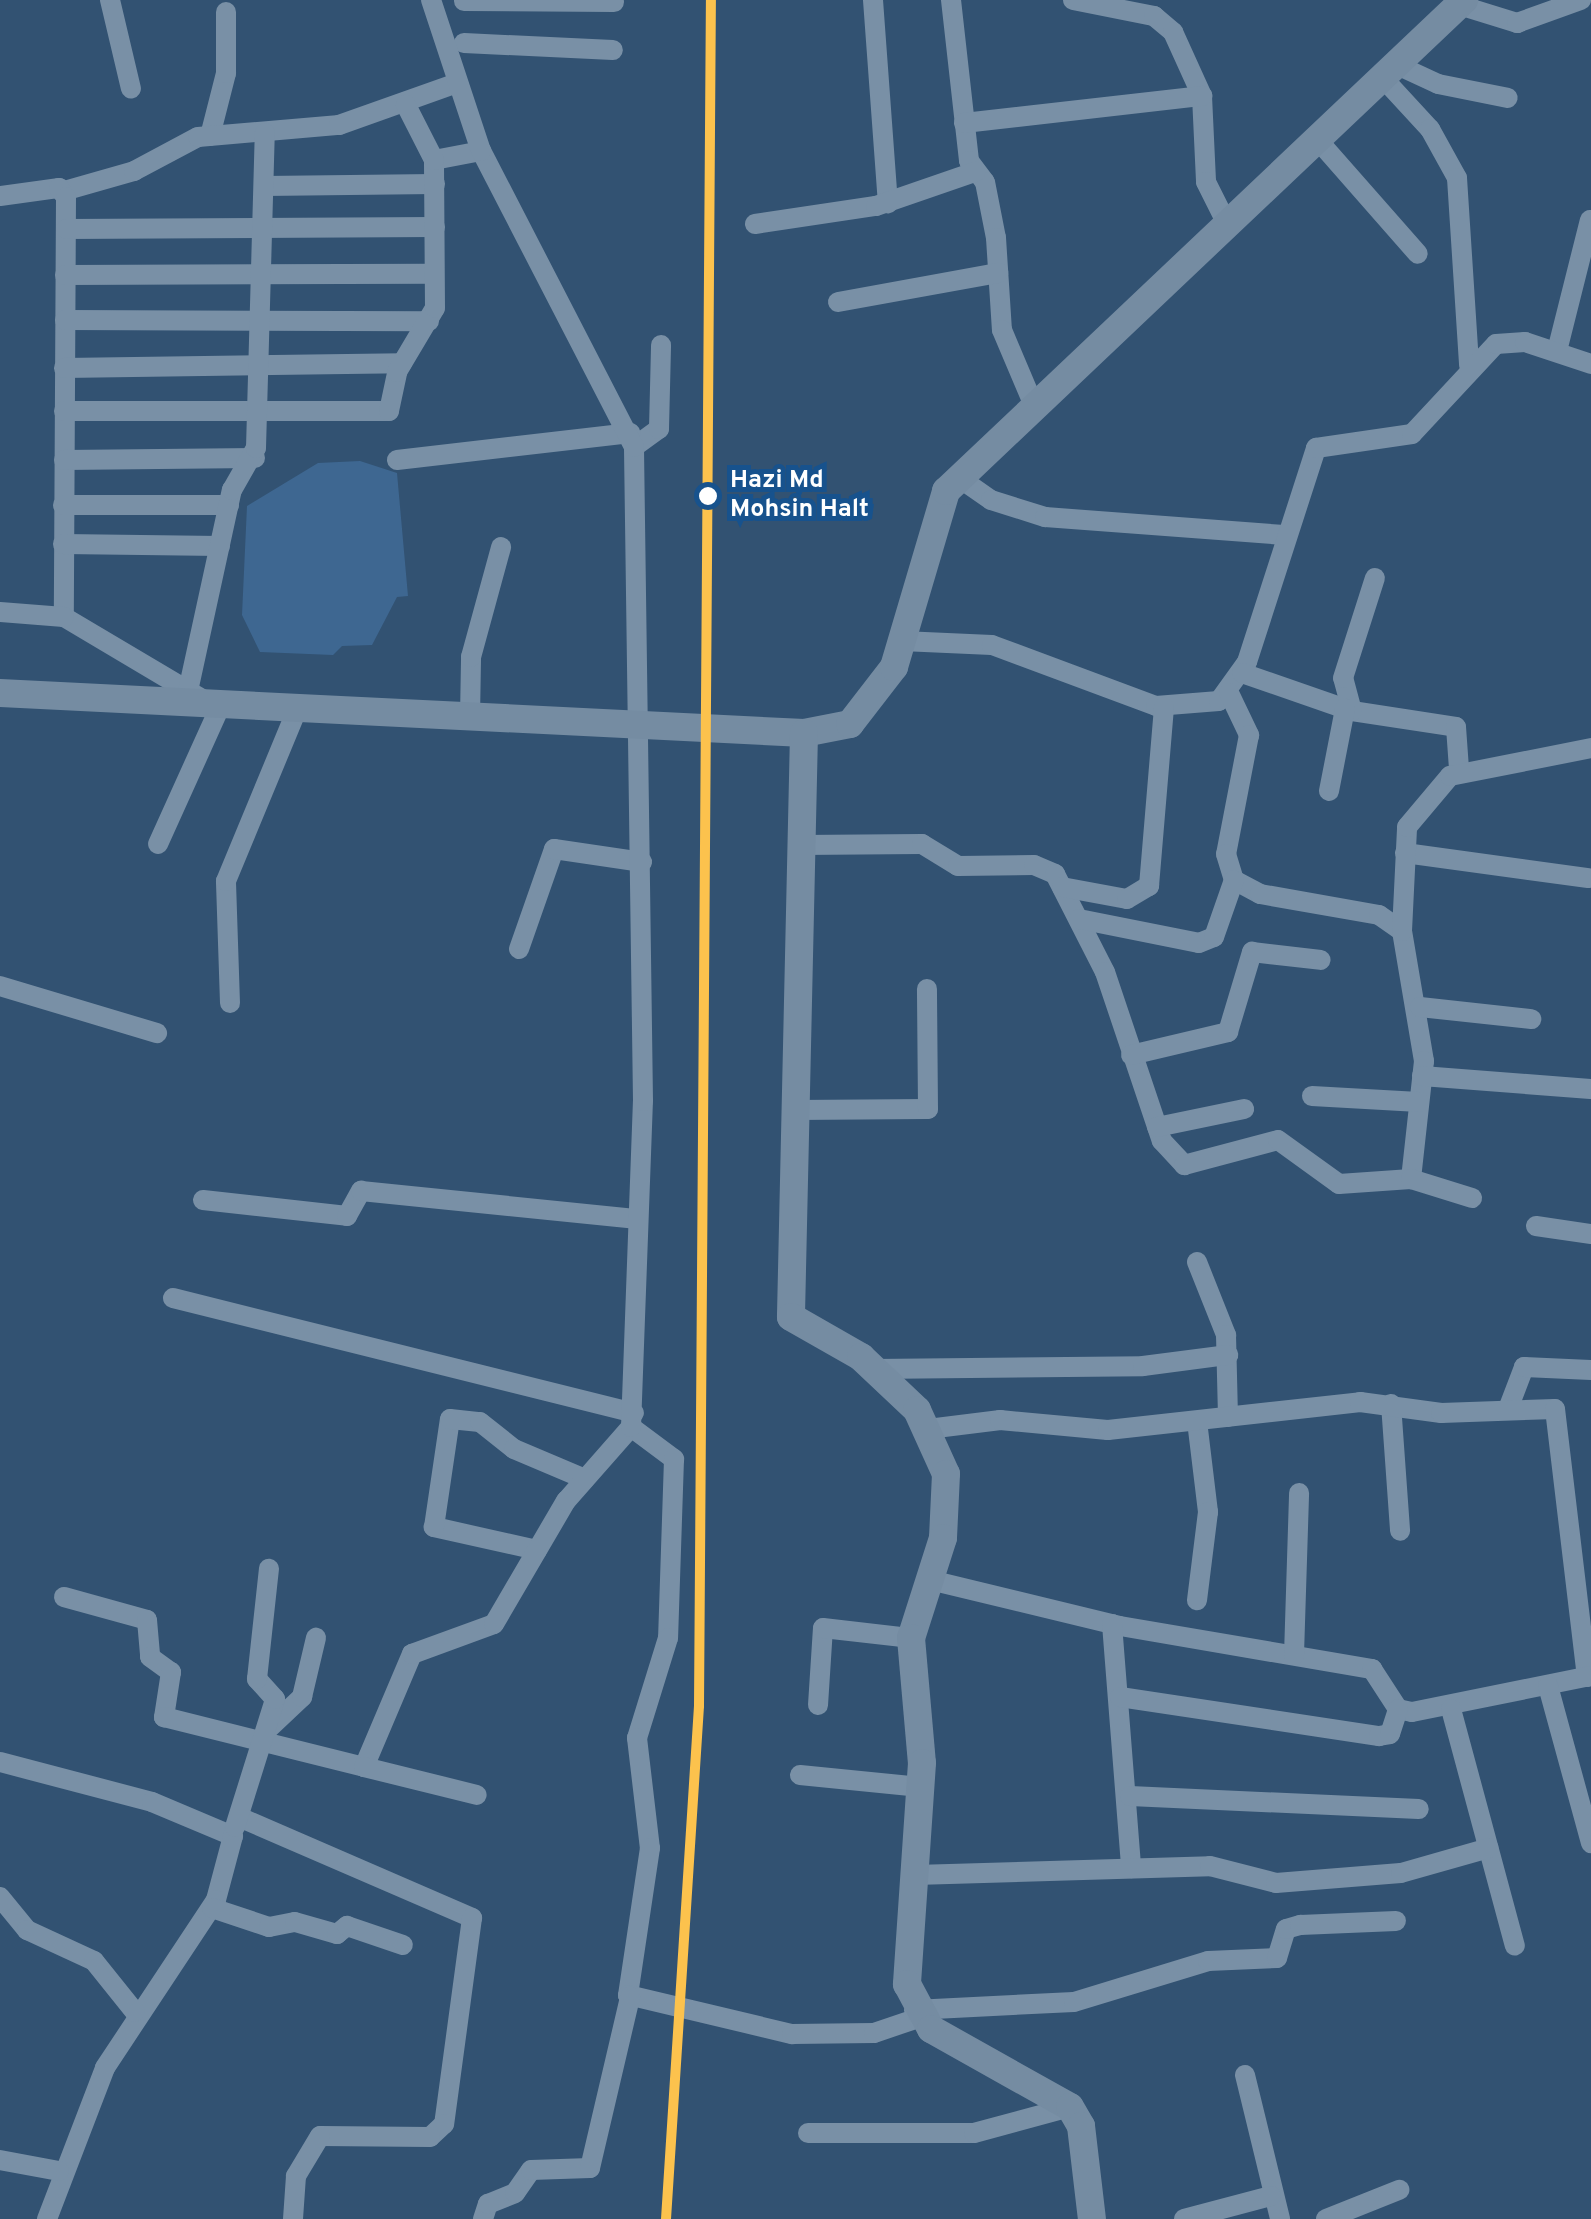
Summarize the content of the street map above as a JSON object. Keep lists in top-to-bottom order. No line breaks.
{"places":["Hazi Md Mohsin Halt"]}
